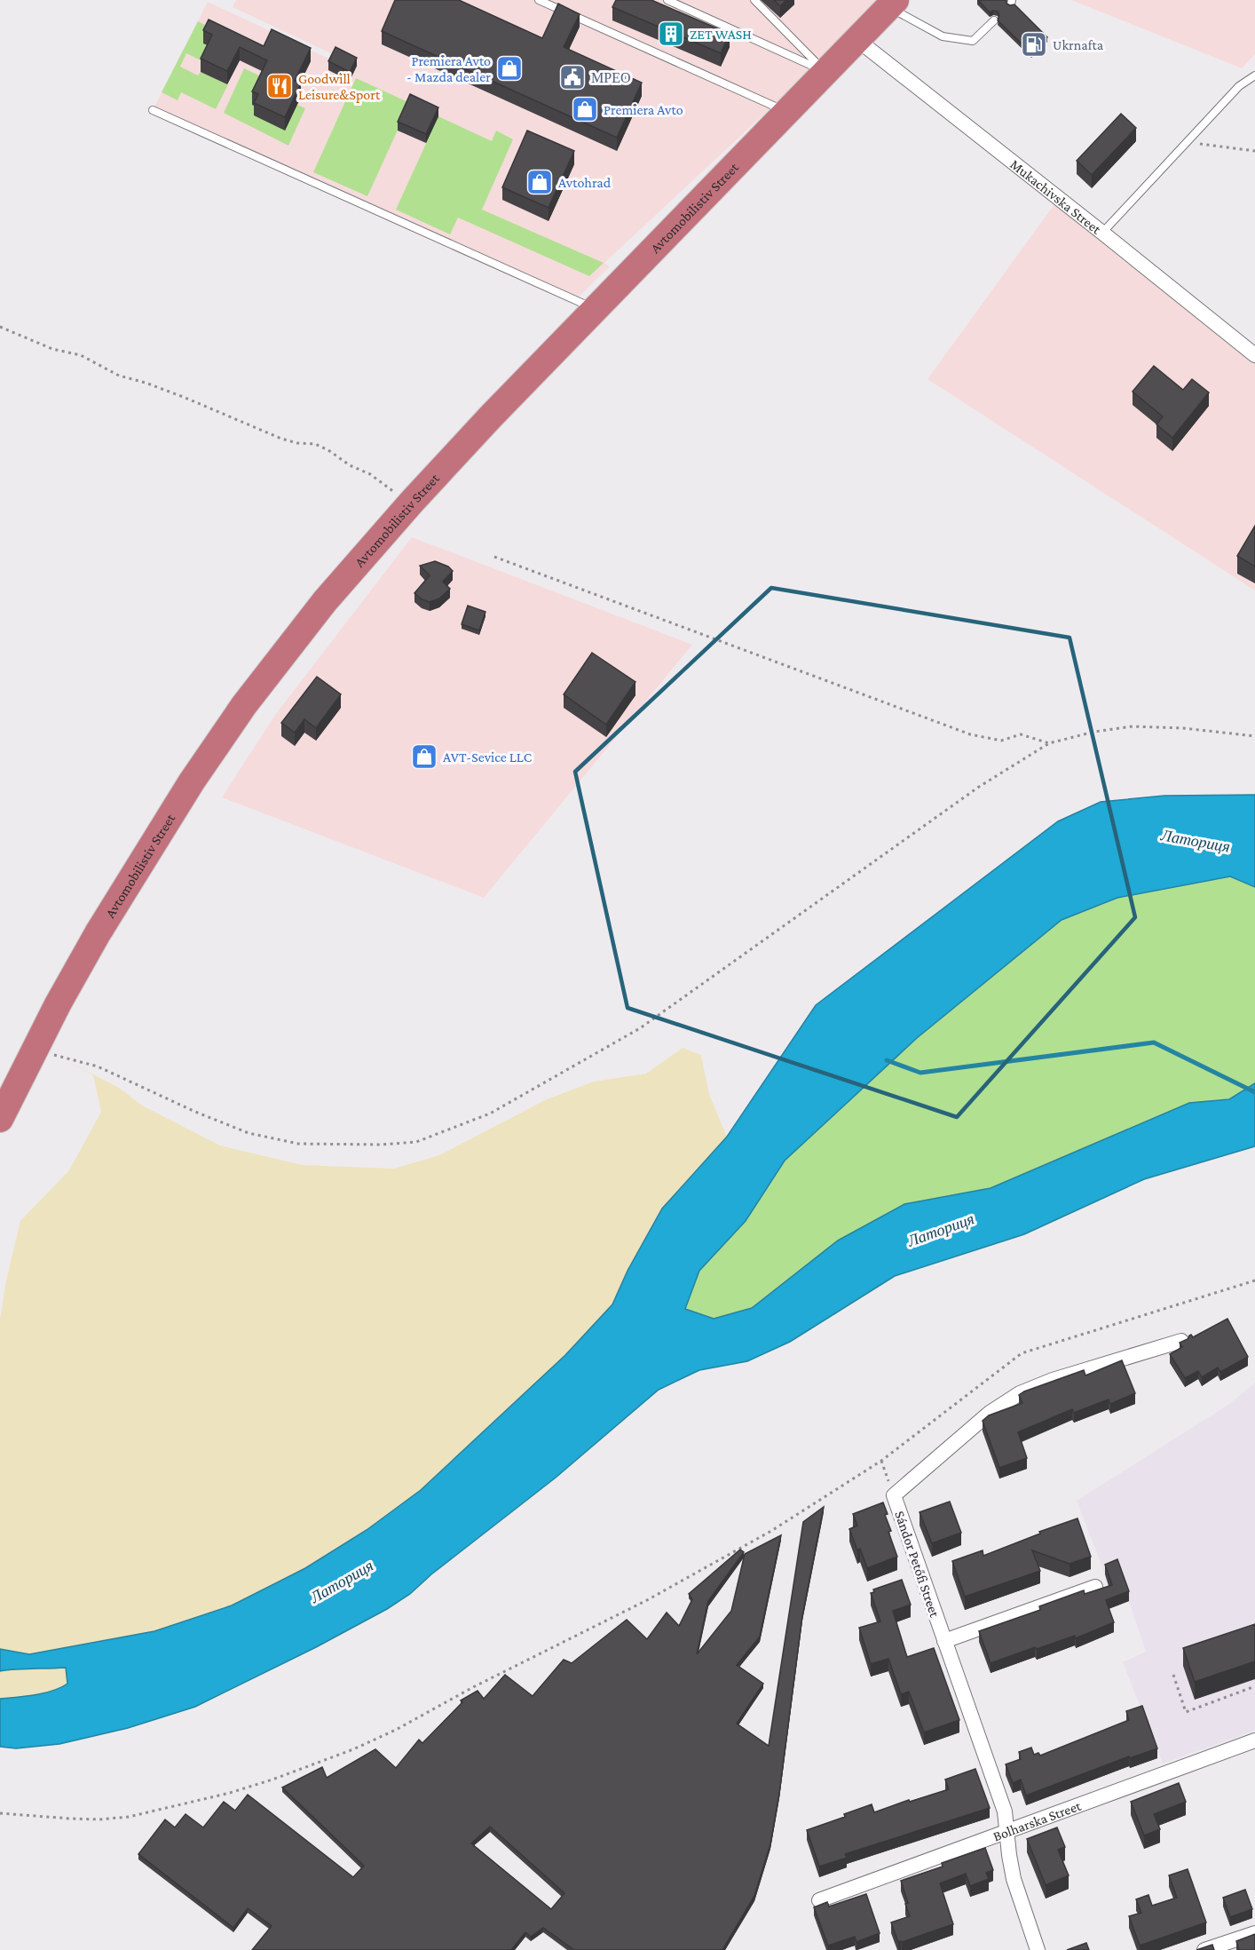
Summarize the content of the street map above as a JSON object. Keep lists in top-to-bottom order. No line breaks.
{"streets":{"highway":["Avtomobilistiv Street"],"street":["Mukachivska Street","Sándor Petőfi Street","Bolharska Street"]},"crossings":[["Mukachivska Street","Avtomobilistiv Street"],["Sándor Petőfi Street","Bolharska Street"]],"water":["Латориця"],"places":{"building":["ZET WASH"],"fuel station":["Ukrnafta"],"shop":["Premiera Avto - Mazda dealer","Premiera Avto","Avtohrad","AVT-Sevice LLC"],"public building":["МРЕО"],"restaurant":["Goodwill Leisure&Sport"]}}
